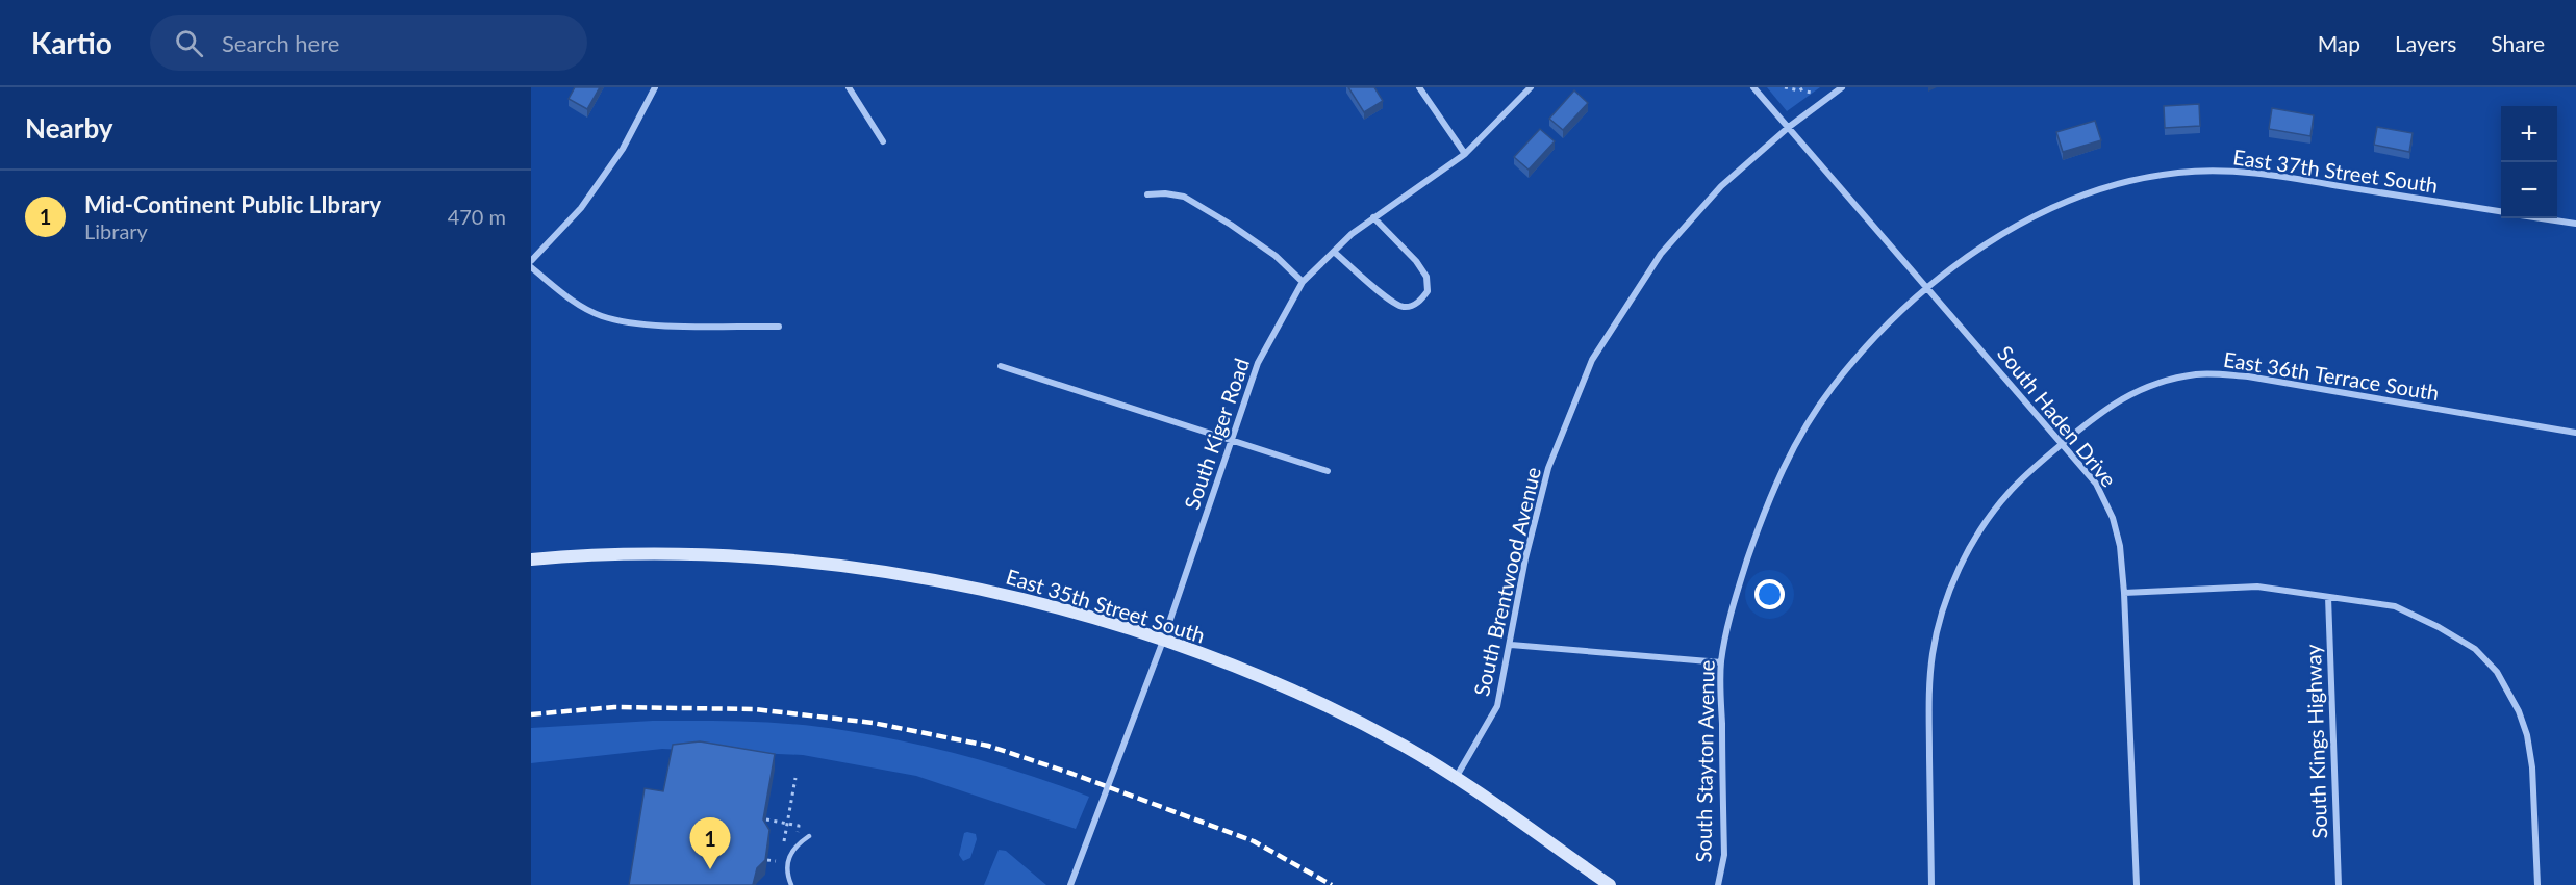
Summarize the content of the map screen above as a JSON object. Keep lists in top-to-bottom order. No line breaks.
{"streets":{"main road":["East 35th Street South"],"street":["East 37th Street South","East 36th Terrace South","South Haden Drive","South Kiger Road","South Brentwood Avenue","South Kings Highway","South Stayton Avenue"]},"crossings":[["East 37th Street South","South Haden Drive"],["East 37th Street South","South Stayton Avenue"],["East 36th Terrace South","South Haden Drive"],["South Haden Drive","South Brentwood Avenue"],["South Haden Drive","South Stayton Avenue"],["South Kiger Road","East 35th Street South"],["South Brentwood Avenue","East 35th Street South"]],"page":{"header":"Kartio","search":"Search here","nav":["Map","Layers","Share"],"heading":"Nearby","map_buttons":["+","−"],"list":[{"mark":"1","name":"Mid-Continent Public LIbrary","note":"Library","value":"470 m"}],"pins":"1"}}
